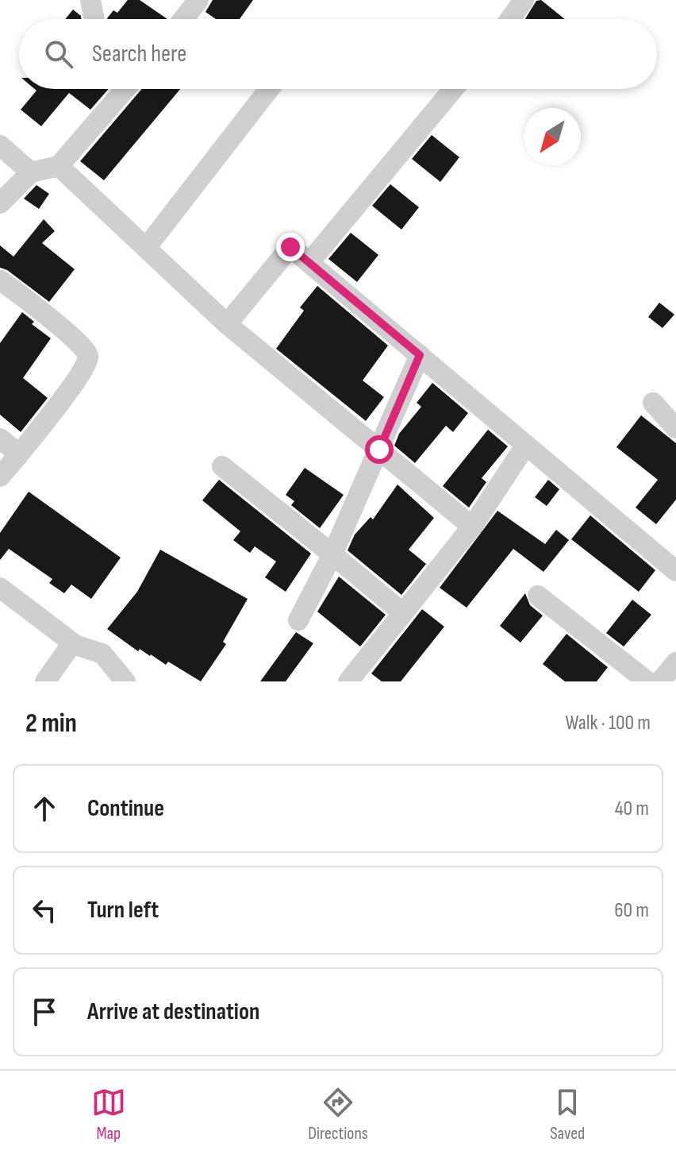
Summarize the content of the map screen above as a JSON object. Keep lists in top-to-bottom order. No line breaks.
{"north":"bottom left","page":{"search":"Search here","heading":["2 min","Walk · 100 m"],"list":[["Continue","40 m"],["Turn left","60 m"],"Arrive at destination"],"nav":["Map","Directions","Saved"]}}
